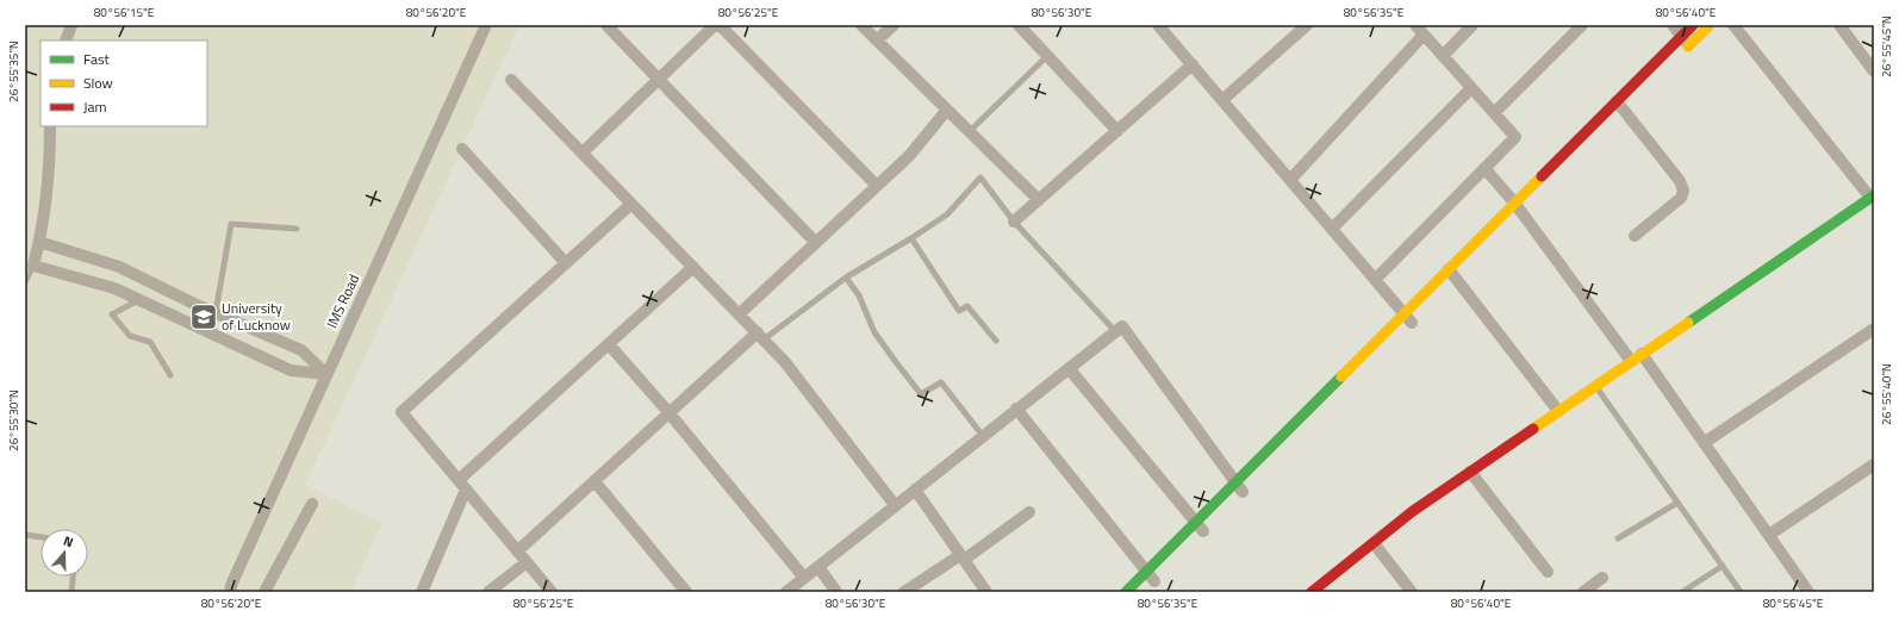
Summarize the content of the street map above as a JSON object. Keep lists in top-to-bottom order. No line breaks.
{"streets":{"street":["IMS Road"]},"places":{"school or university":["University of Lucknow"]},"legend":["Fast","Slow","Jam"],"north":"top","coordinates":["80°56'15\"E","80°56'20\"E","80°56'25\"E","80°56'30\"E","80°56'35\"E","80°56'40\"E","26°55'45\"N","26°55'35\"N","26°55'40\"N","26°55'30\"N","80°56'45\"E"]}
